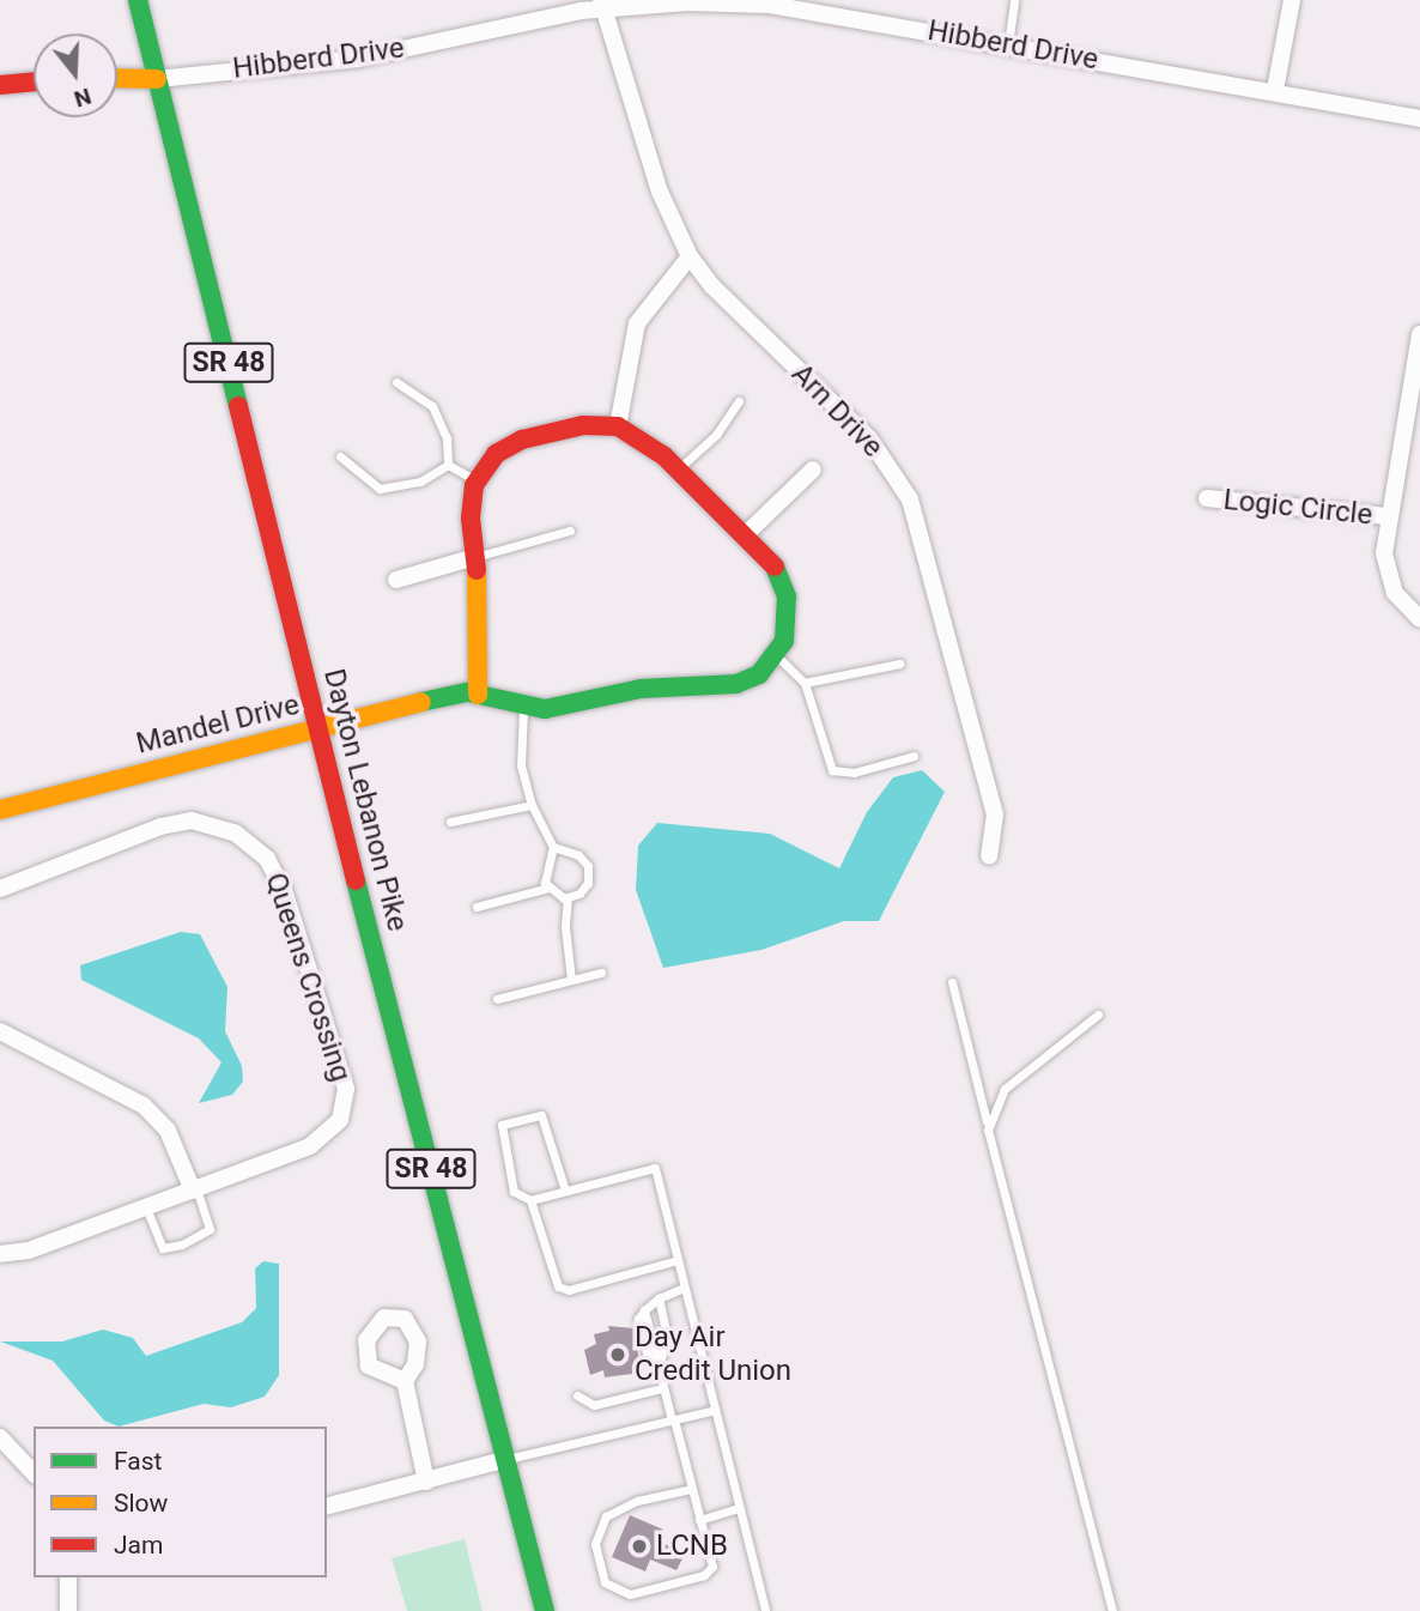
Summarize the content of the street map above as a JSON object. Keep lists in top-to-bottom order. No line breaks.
{"streets":{"main road":["SR 48","Mandel Drive","Dayton Lebanon Pike"],"street":["Hibberd Drive","Arn Drive","Logic Circle","Queens Crossing"]},"crossings":[["Hibberd Drive","Arn Drive"],["Hibberd Drive","Dayton Lebanon Pike"],["Mandel Drive","Dayton Lebanon Pike"]],"places":["Day Air Credit Union","LCNB"],"legend":["Fast","Slow","Jam"],"north":"bottom"}
